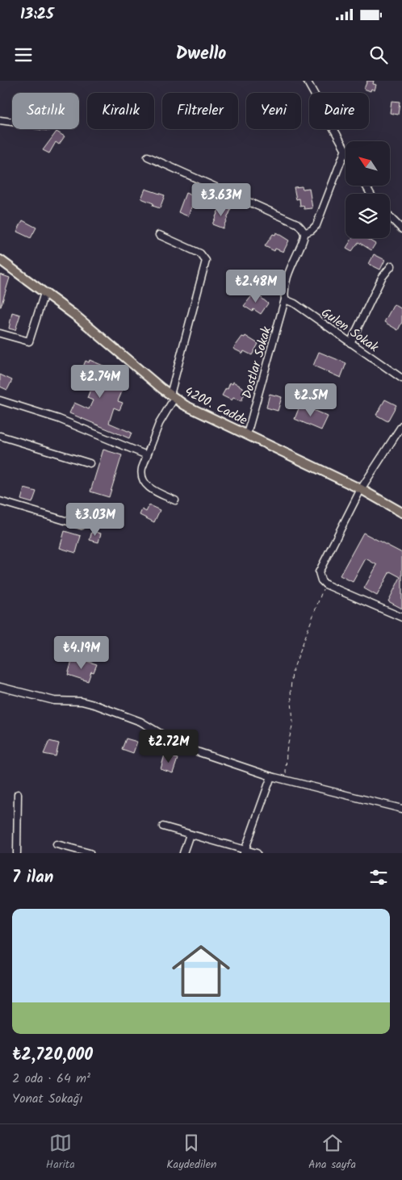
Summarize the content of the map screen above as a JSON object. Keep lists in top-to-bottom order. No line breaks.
{"streets":{"main road":["4200. Cadde"],"street":["Gulen Sokak","Dostlar Sokak"]},"crossings":[["Gulen Sokak","Dostlar Sokak"],["Dostlar Sokak","4200. Cadde"]],"north":"top left","page":{"status":"13:25","header":"Dwello","chip":["Satılık","Kiralık","Filtreler","Yeni","Daire"],"price":["₺3.63M","₺2.48M","₺2.74M","₺2.5M","₺3.03M","₺4.19M","₺2.72M"],"heading":"7 ilan","list":[{"name":"₺2,720,000","note":"2 oda · 64 m² · Yonat Sokağı"}],"tabs":["Harita","Kaydedilen","Ana sayfa"]}}
